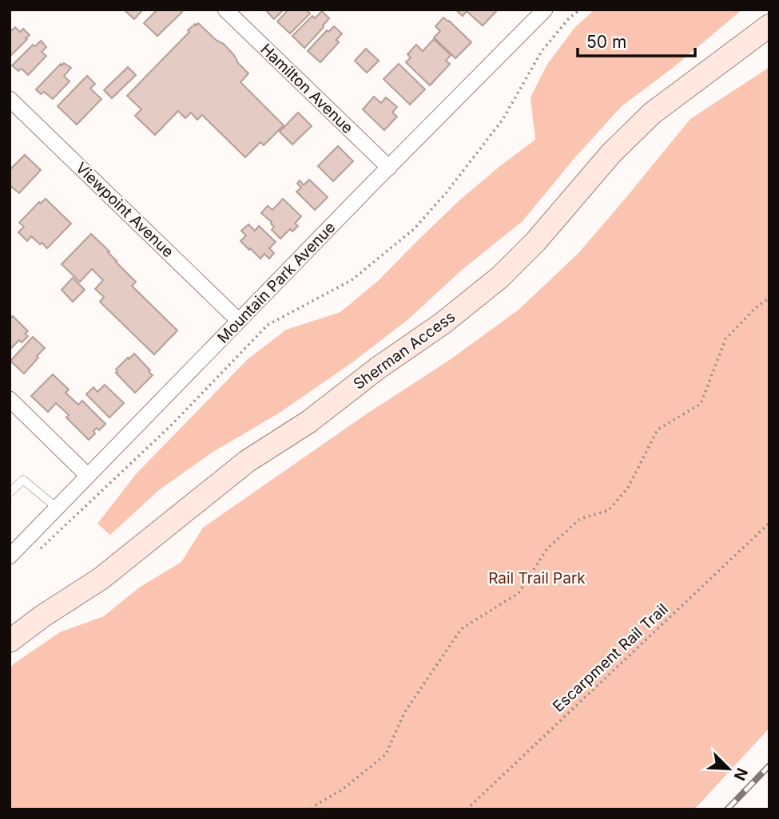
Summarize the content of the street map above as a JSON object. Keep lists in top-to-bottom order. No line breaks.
{"streets":{"main road":["Sherman Access"],"street":["Hamilton Avenue","Viewpoint Avenue","Mountain Park Avenue"],"path":["Escarpment Rail Trail"]},"crossings":[["Hamilton Avenue","Mountain Park Avenue"],["Viewpoint Avenue","Mountain Park Avenue"]],"parks":["Rail Trail Park"],"scale_bar":"50 m","north":"bottom right"}
